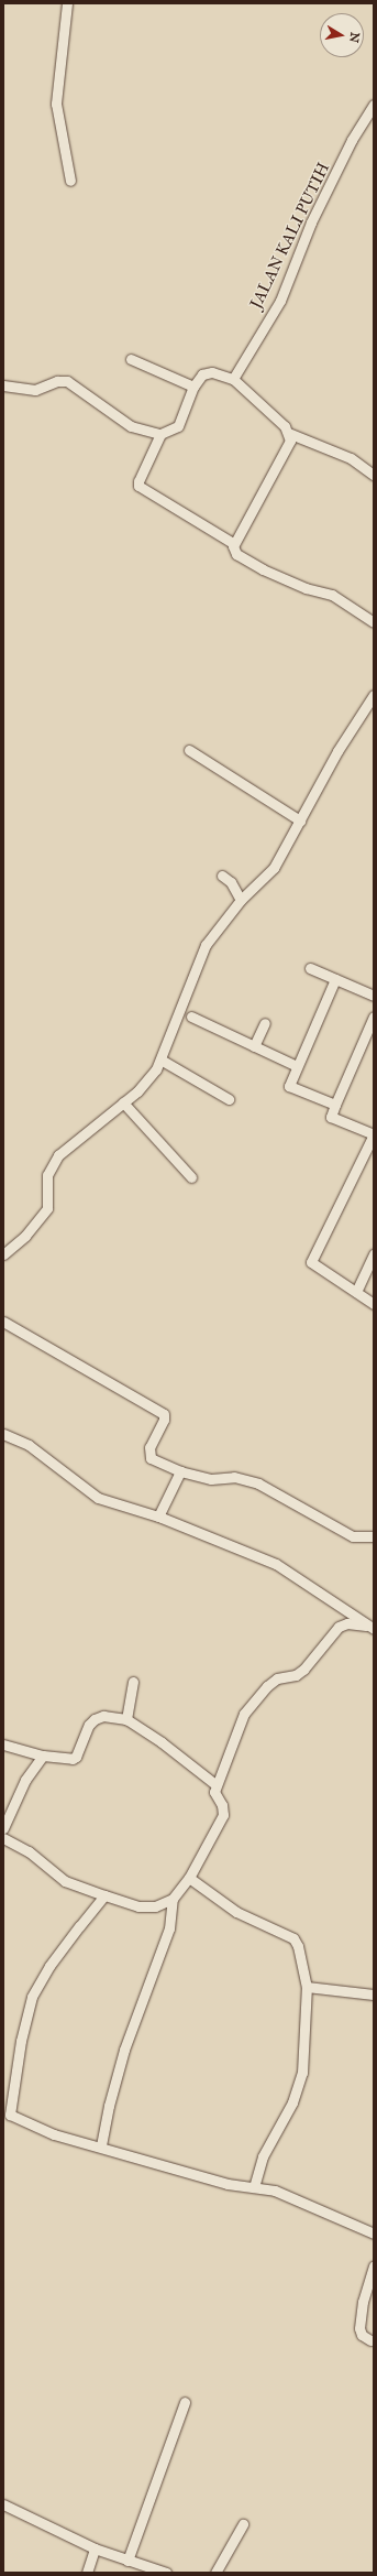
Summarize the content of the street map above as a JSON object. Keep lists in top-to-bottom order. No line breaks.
{"streets":{"street":["JALAN KALI PUTIH"]},"north":"right"}
